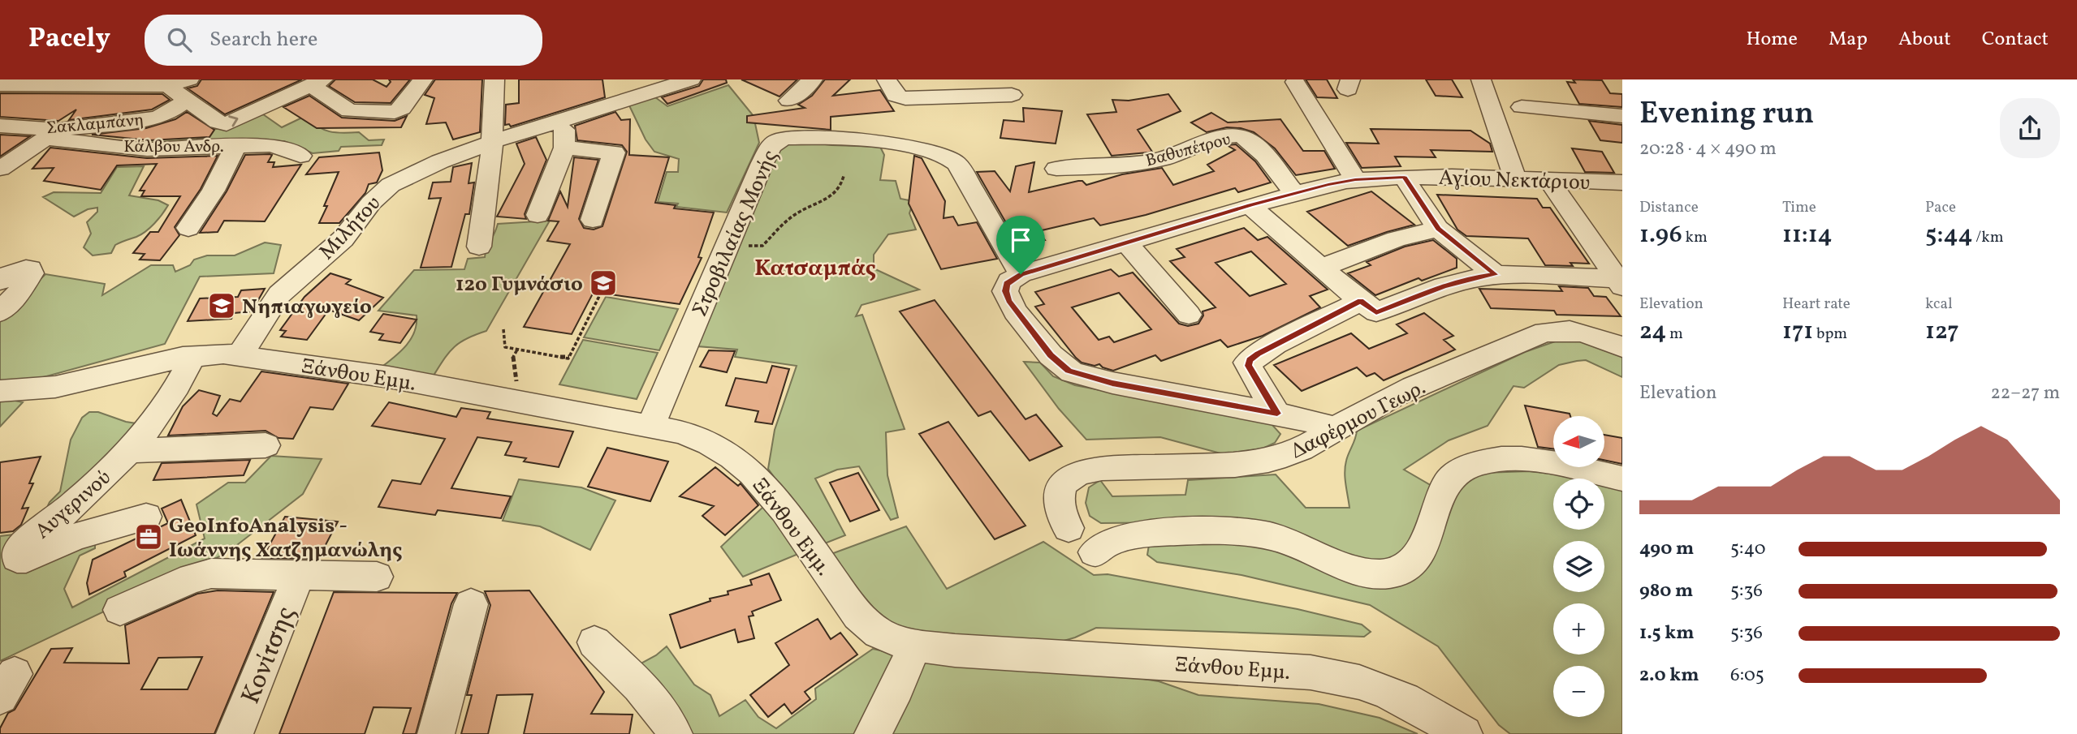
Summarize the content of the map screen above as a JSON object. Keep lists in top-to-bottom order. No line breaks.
{"streets":{"street":["Σακλαμπάνη","Κάλβου Ανδρ.","Βαθυπέτρου","Αγίου Νεκτάριου","Μιλήτου","Στροβιλαίας Μονής","Ξάνθου Εμμ.","Δαφέρμου Γεωρ.","Αυγερινού","Κονίτσης"]},"crossings":[["Σακλαμπάνη","Κάλβου Ανδρ."],["Βαθυπέτρου","Αγίου Νεκτάριου"],["Αγίου Νεκτάριου","Στροβιλαίας Μονής"],["Μιλήτου","Ξάνθου Εμμ."],["Στροβιλαίας Μονής","Ξάνθου Εμμ."],["Ξάνθου Εμμ.","Αυγερινού"]],"districts":["Κατσαμπάς"],"places":{"school or university":["12o Γυμνάσιο","Νηπιαγωγείο"],"office":["GeoInfoAnalysis - Ιωάννης Χατζημανώλης"]},"north":"left","page":{"header":"Pacely","search":"Search here","nav":["Home","Map","About","Contact"],"heading":["Evening run","20:28 · 4 × 490 m"],"stats":[["Distance","1.96 km"],["Time","11:14"],["Pace","5:44 /km"],["Elevation","24 m"],["Heart rate","171 bpm"],["kcal","127"]],"chart":["Elevation","22–27 m"],"map_buttons":["+","−"],"list":[{"name":"490 m","note":"5:40"},{"name":"980 m","note":"5:36"},{"name":"1.5 km","note":"5:36"},{"name":"2.0 km","note":"6:05"}]}}
